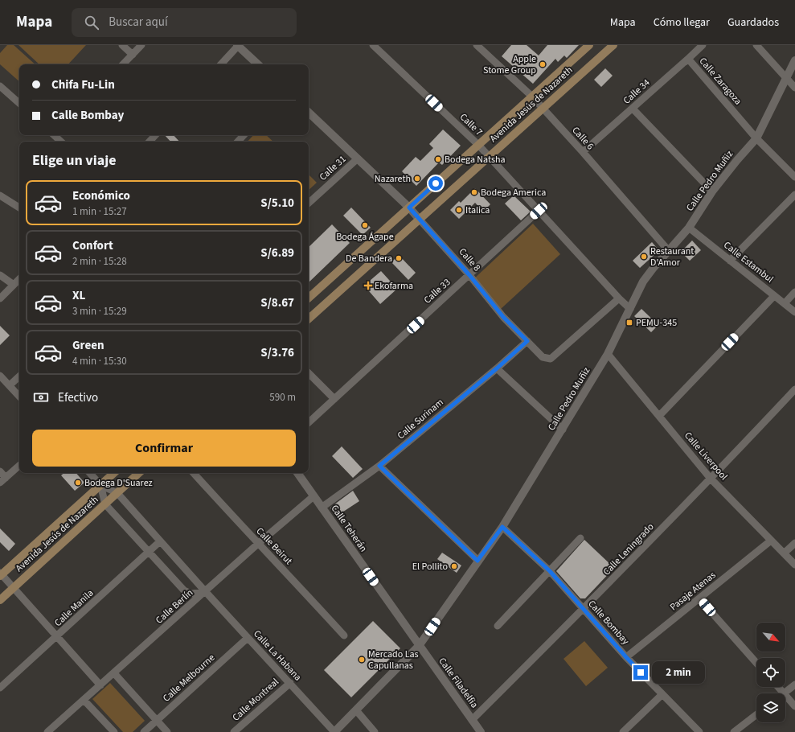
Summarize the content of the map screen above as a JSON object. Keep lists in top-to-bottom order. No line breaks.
{"streets":{"main road":["Avenida Jesús de Nazareth"],"street":["Calle Zaragoza","Calle 34","Calle 7","Calle 6","Calle 31","Calle Pedro Muñiz","Calle 8","Calle Estambul","Calle 33","Calle Surinam","Calle Liverpool","Calle Teherán","Calle Beirut","Calle Leningrado","Pasaje Atenas","Calle Berlín","Calle Manila","Calle Bombay","Calle La Habana","Calle Melbourne","Calle Filadelfia","Calle Montreal"]},"crossings":[["Calle Zaragoza","Calle 34"],["Calle Zaragoza","Calle 6"],["Calle Zaragoza","Calle Pedro Muñiz"],["Calle 34","Calle 6"],["Avenida Jesús de Nazareth","Calle 7"],["Avenida Jesús de Nazareth","Calle 6"],["Avenida Jesús de Nazareth","Calle 8"],["Avenida Jesús de Nazareth","Calle La Habana"],["Calle 7","Calle Pedro Muñiz"],["Calle 7","Calle 8"],["Calle 7","Calle 33"],["Calle 6","Calle Pedro Muñiz"],["Calle 31","Calle 8"],["Calle Pedro Muñiz","Calle Estambul"],["Calle Pedro Muñiz","Calle Liverpool"],["Calle Pedro Muñiz","Calle Teherán"],["Calle Pedro Muñiz","Calle Bombay"],["Calle Pedro Muñiz","Calle La Habana"],["Calle Pedro Muñiz","Calle Filadelfia"],["Calle 8","Calle 33"],["Calle 8","Calle Surinam"],["Calle Surinam","Calle Teherán"],["Calle Liverpool","Calle Leningrado"],["Calle Liverpool","Pasaje Atenas"],["Calle Teherán","Calle Berlín"],["Calle Teherán","Calle Filadelfia"],["Calle Beirut","Calle Berlín"],["Calle Leningrado","Calle Bombay"],["Calle Leningrado","Calle Filadelfia"],["Pasaje Atenas","Calle Bombay"],["Calle Berlín","Calle La Habana"],["Calle Manila","Calle La Habana"],["Calle La Habana","Calle Melbourne"],["Calle La Habana","Calle Montreal"]],"places":{"other":["Apple Stome Group","Bodega Natsha","Nazareth","Bodega America","Italica","Bodega Ágape","Restaurant D'Amor","De Bandera","Bodega D'Suarez","El Pollito","Mercado Las Capullanas"],"health":["Ekofarma"],"transit":["PEMU-345"]},"north":"bottom right","page":{"header":"Mapa","search":"Buscar aquí","nav":["Mapa","Cómo llegar","Guardados"],"banner":["Chifa Fu-Lin","Calle Bombay"],"heading":"Elige un viaje","list":[{"name":"Económico","note":"1 min · 15:27","value":"S/5.10"},{"name":"Confort","note":"2 min · 15:28","value":"S/6.89"},{"name":"XL","note":"3 min · 15:29","value":"S/8.67"},{"name":"Green","note":"4 min · 15:30","value":"S/3.76"}],"pay":["Efectivo","590 m"],"buttons":"Confirmar","bubble":"2 min"}}
